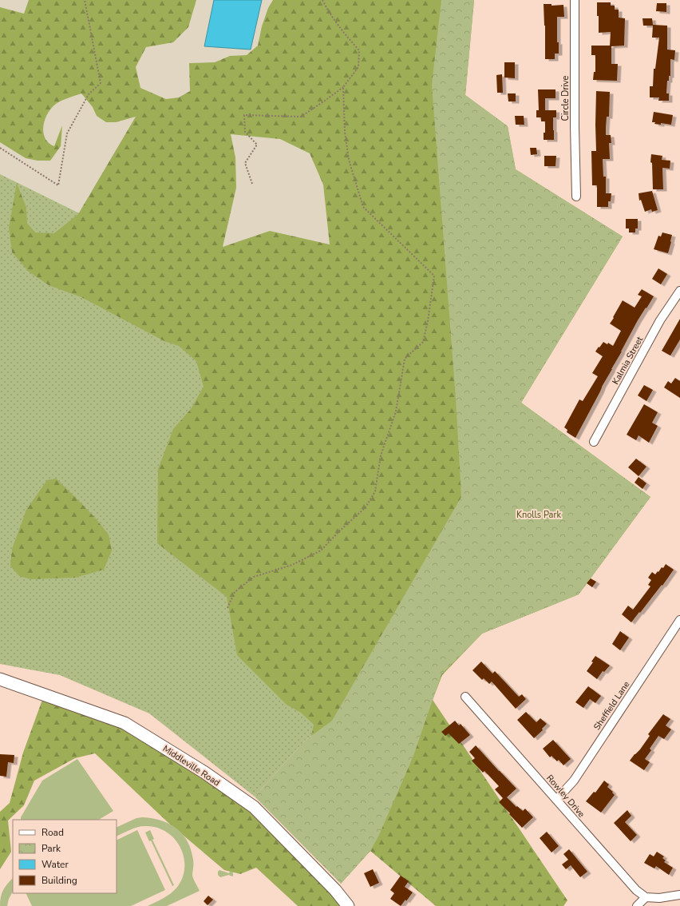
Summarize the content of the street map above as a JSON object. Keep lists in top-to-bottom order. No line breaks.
{"streets":{"street":["Circle Drive","Kalmia Street","Sheffield Lane","Middleville Road","Rowley Drive"]},"crossings":[["Sheffield Lane","Rowley Drive"]],"parks":["Knolls Park"],"legend":["Road","Park","Water","Building"]}
